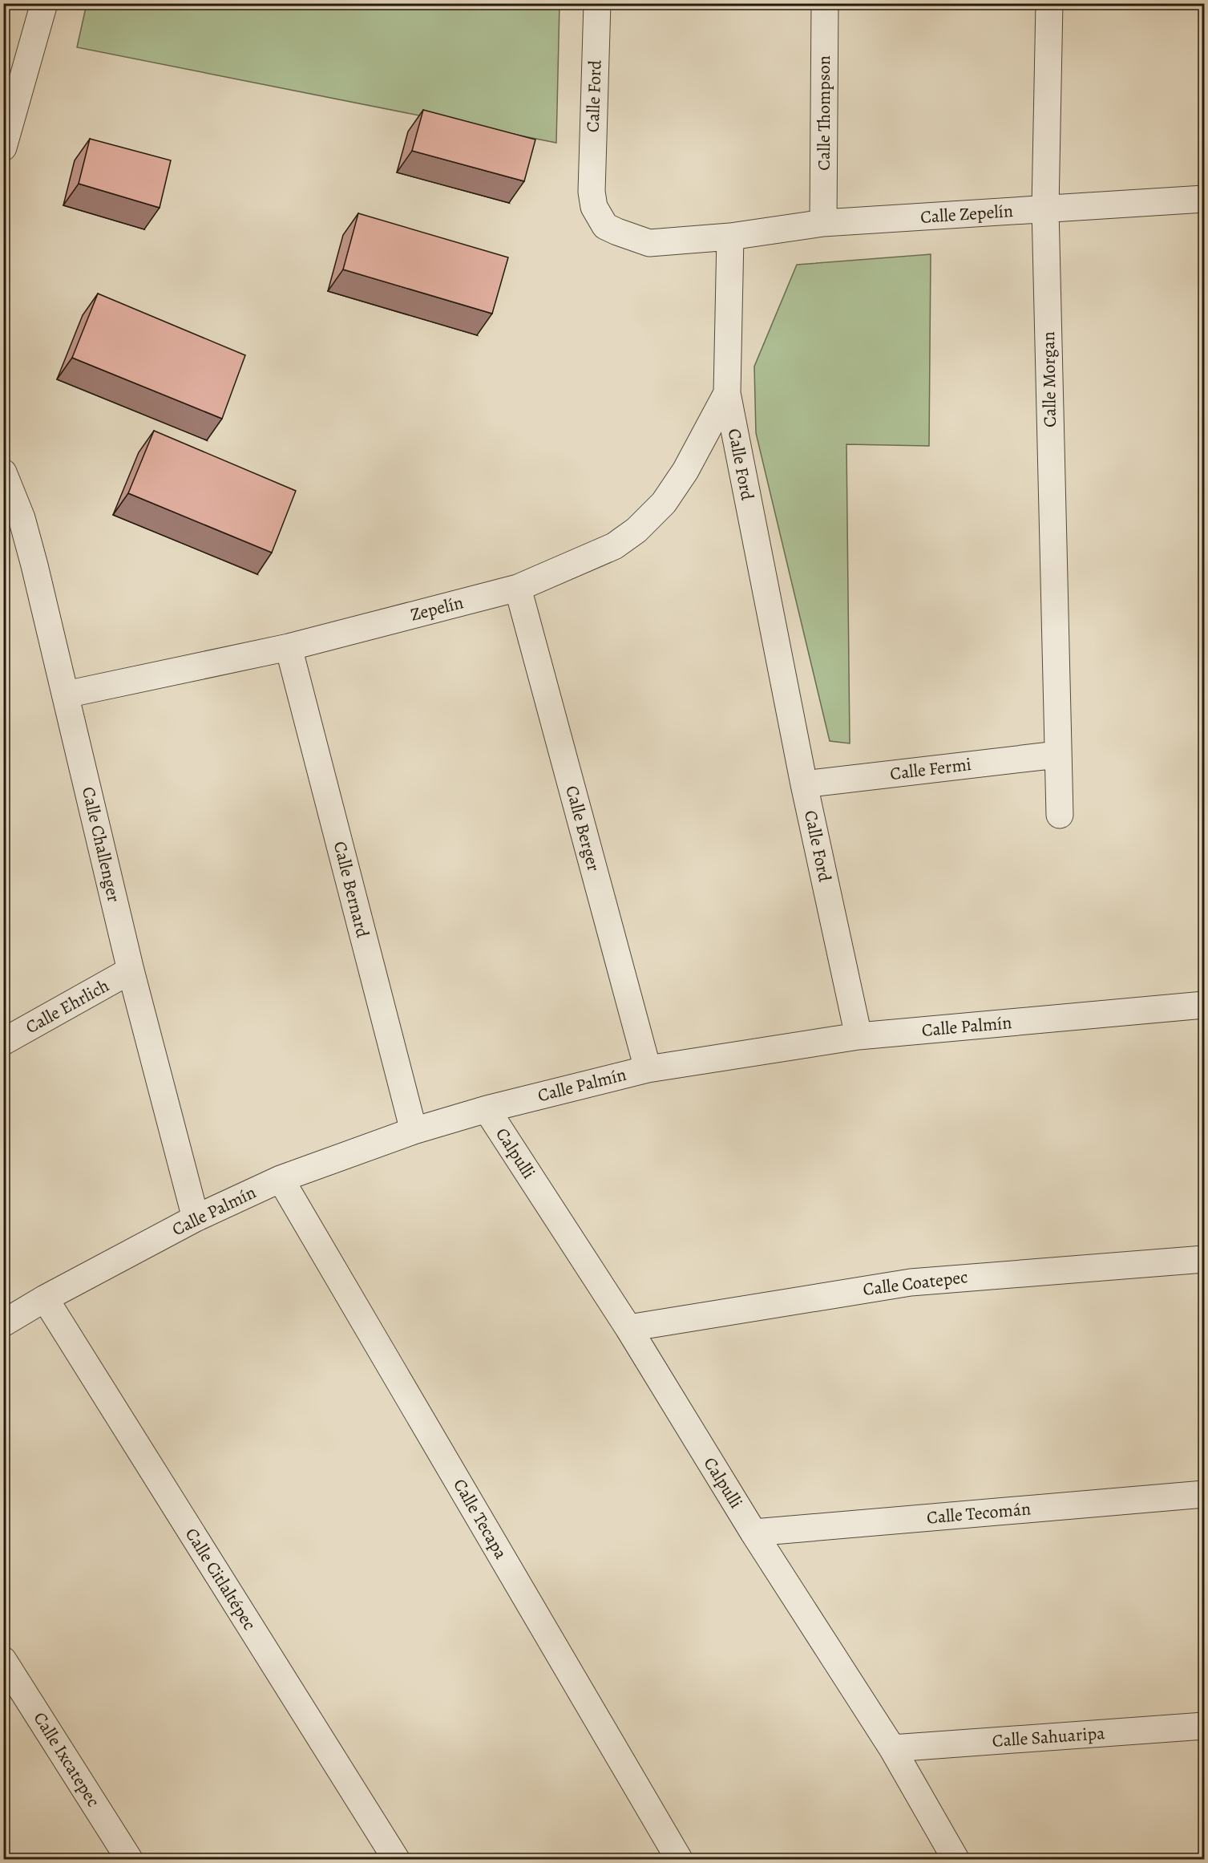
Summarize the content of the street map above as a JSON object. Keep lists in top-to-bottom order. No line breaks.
{"streets":{"street":["Calle Ford","Calle Thompson","Calle Zepelín","Calle Morgan","Zepelín","Calle Fermi","Calle Berger","Calle Challenger","Calle Bernard","Calle Ehrlich","Calle Palmín","Calpulli","Calle Coatepec","Calle Tecomán","Calle Tecapa","Calle Citlaltépec","Calle Sahuaripa","Calle Ixcatepec"]},"crossings":[["Calle Ford","Calle Zepelín"],["Calle Ford","Zepelín"],["Calle Ford","Calle Fermi"],["Calle Ford","Calle Palmín"],["Calle Thompson","Calle Zepelín"],["Calle Zepelín","Calle Morgan"],["Calle Morgan","Calle Fermi"],["Zepelín","Calle Berger"],["Zepelín","Calle Challenger"],["Zepelín","Calle Bernard"],["Calle Berger","Calle Palmín"],["Calle Challenger","Calle Ehrlich"],["Calle Challenger","Calle Palmín"],["Calle Bernard","Calle Palmín"],["Calle Palmín","Calpulli"],["Calle Palmín","Calle Tecapa"],["Calle Palmín","Calle Citlaltépec"],["Calpulli","Calle Coatepec"],["Calpulli","Calle Tecomán"],["Calpulli","Calle Sahuaripa"]]}
